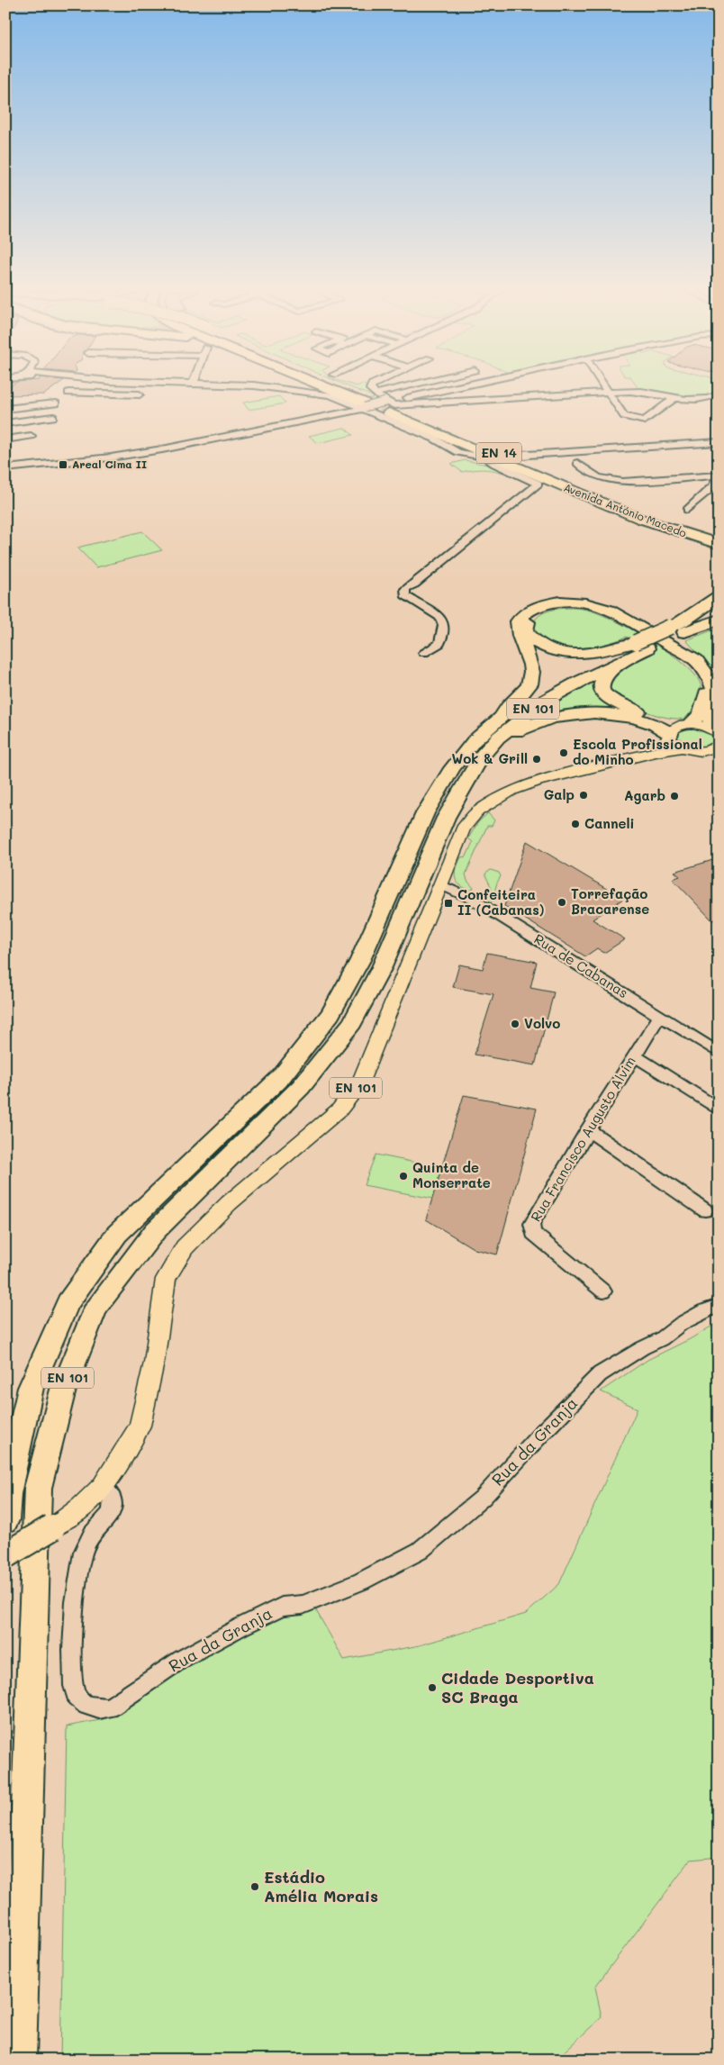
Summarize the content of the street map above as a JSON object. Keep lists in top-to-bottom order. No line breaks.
{"streets":{"highway":["EN 14","Avenida António Macedo","EN 101"],"street":["Rua de Cabanas","Rua Francisco Augusto Alvim","Rua da Granja"]},"crossings":[["EN 14","Avenida António Macedo"],["EN 101","Rua de Cabanas"],["EN 101","Rua da Granja"],["Rua de Cabanas","Rua Francisco Augusto Alvim"]],"places":{"transit":["Areal Cima II","Confeiteira II (Cabanas)"],"other":["Escola Profissional do Minho","Wok & Grill","Galp","Agarb","Canneli","Torrefação Bracarense","Volvo","Quinta de Monserrate","Cidade Desportiva SC Braga","Estádio Amélia Morais"]}}
